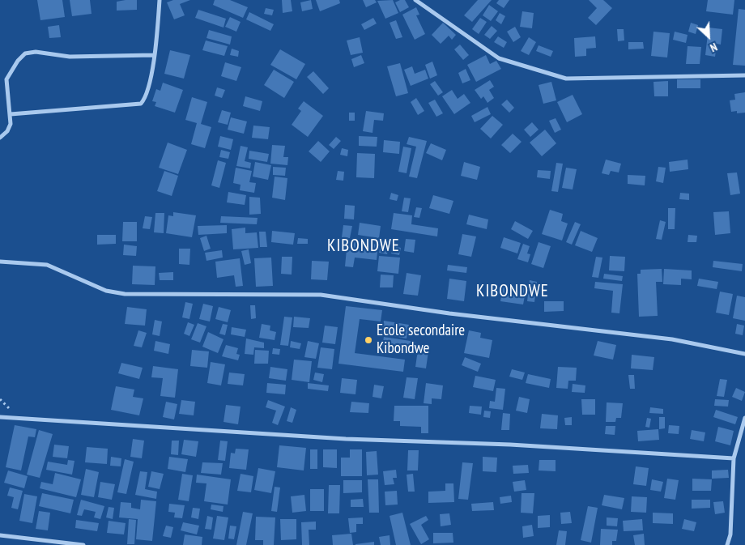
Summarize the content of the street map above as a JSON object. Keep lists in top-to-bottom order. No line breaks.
{"districts":["KIBONDWE","KIBONDWE"],"places":["Ecole secondaire Kibondwe"],"north":"bottom right"}
